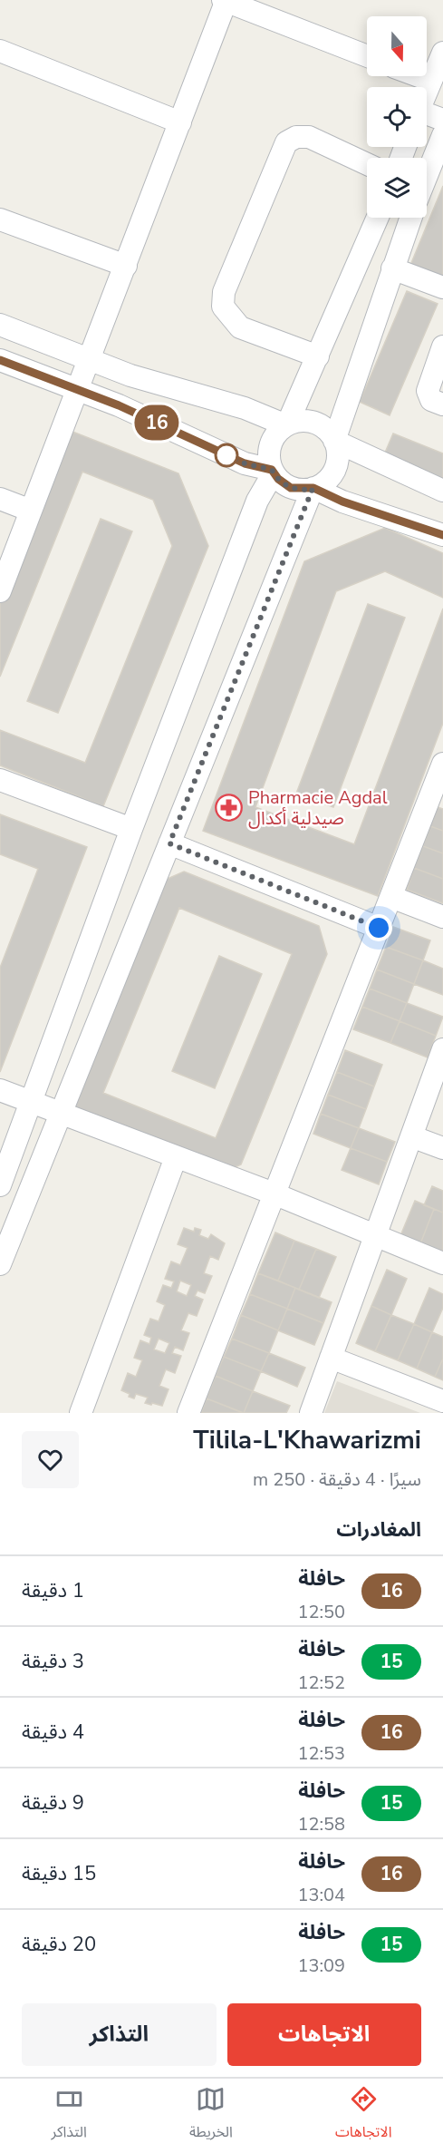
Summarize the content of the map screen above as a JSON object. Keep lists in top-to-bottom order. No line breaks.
{"places":{"pharmacy":["Pharmacie Agdal صيدلية أكدال"]},"lines":["bus line 16"],"north":"bottom","page":{"on_map":"16","heading":[["Tilila-L'Khawarizmi","سيرًا · 4 دقيقة · 250 m"],"المغادرات"],"list":[{"mark":"16","name":"حافلة","note":"12:50","value":"1 دقيقة"},{"mark":"15","name":"حافلة","note":"12:52","value":"3 دقيقة"},{"mark":"16","name":"حافلة","note":"12:53","value":"4 دقيقة"},{"mark":"15","name":"حافلة","note":"12:58","value":"9 دقيقة"},{"mark":"16","name":"حافلة","note":"13:04","value":"15 دقيقة"},{"mark":"15","name":"حافلة","note":"13:09","value":"20 دقيقة"}],"buttons":["الاتجاهات","التذاكر"],"tabs":["الاتجاهات","الخريطة","التذاكر"]}}
